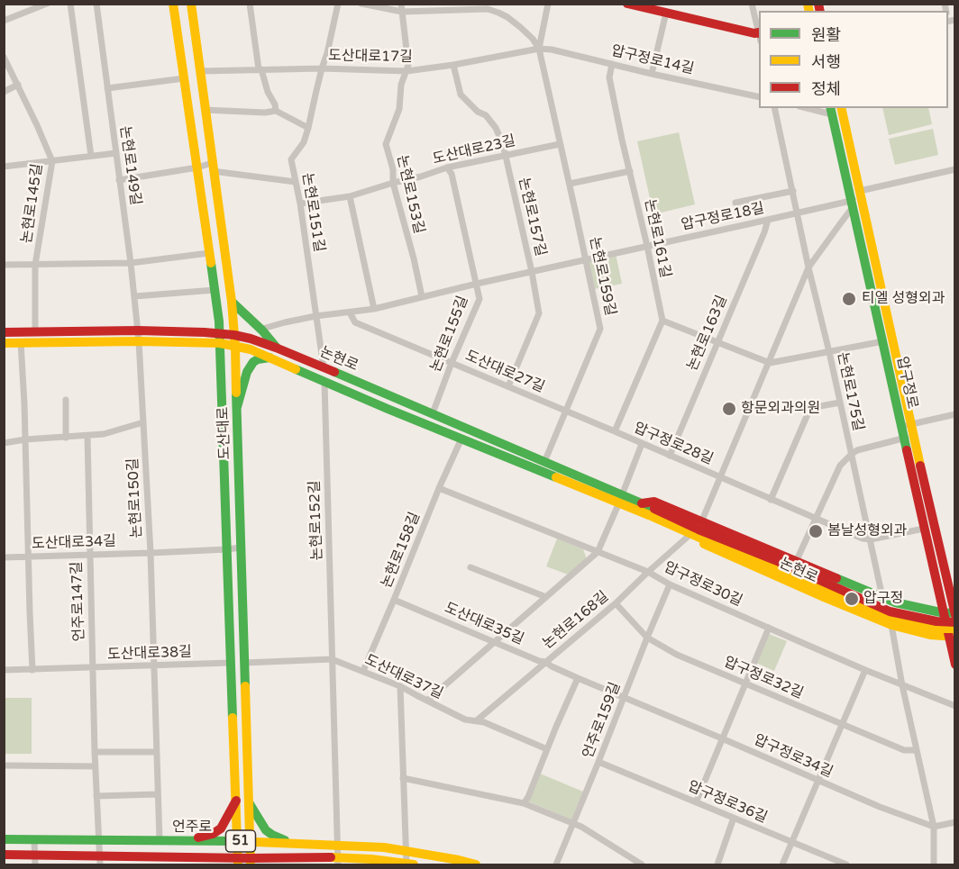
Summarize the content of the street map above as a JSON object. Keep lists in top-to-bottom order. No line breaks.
{"streets":{"main road":["논현로","압구정로","도산대로","언주로","51"],"street":["도산대로17길","압구정로14길","도산대로23길","논현로149길","논현로153길","논현로145길","논현로151길","논현로157길","압구정로18길","논현로161길","논현로159길","논현로163길","논현로155길","도산대로27길","논현로175길","압구정로28길","논현로150길","논현로152길","도산대로34길","논현로158길","압구정로30길","언주로147길","논현로168길","도산대로35길","도산대로38길","도산대로37길","압구정로32길","언주로159길","압구정로34길","압구정로36길"]},"crossings":[["도산대로17길","압구정로14길"],["도산대로17길","논현로153길"],["도산대로17길","논현로151길"],["도산대로17길","논현로157길"],["도산대로17길","논현로159길"],["도산대로17길","도산대로"],["압구정로14길","논현로161길"],["압구정로14길","논현로159길"],["도산대로23길","논현로153길"],["도산대로23길","논현로151길"],["도산대로23길","논현로157길"],["도산대로23길","논현로159길"],["도산대로23길","논현로155길"],["논현로149길","논현로"],["논현로149길","논현로150길"],["논현로153길","압구정로18길"],["논현로145길","논현로"],["논현로151길","압구정로18길"],["논현로151길","논현로"],["논현로157길","압구정로18길"],["논현로157길","도산대로27길"],["압구정로18길","논현로161길"],["압구정로18길","논현로159길"],["압구정로18길","논현로163길"],["압구정로18길","논현로155길"],["압구정로18길","도산대로27길"],["압구정로18길","압구정로"],["압구정로18길","논현로175길"],["논현로159길","논현로"],["논현로159길","도산대로27길"],["논현로159길","압구정로28길"],["논현로163길","압구정로28길"],["논현로155길","논현로"],["논현로155길","도산대로27길"],["논현로","압구정로"],["논현로","논현로175길"],["논현로","도산대로"],["논현로","논현로150길"],["논현로","논현로152길"],["논현로","논현로158길"],["논현로","논현로168길"],["도산대로27길","압구정로28길"],["논현로175길","압구정로28길"],["도산대로","도산대로34길"],["도산대로","도산대로38길"],["도산대로","도산대로37길"],["도산대로","언주로"],["논현로150길","도산대로34길"],["논현로150길","도산대로38길"],["논현로150길","언주로"],["논현로152길","도산대로37길"],["논현로152길","언주로"],["도산대로34길","언주로147길"],["논현로158길","압구정로30길"],["논현로158길","도산대로35길"],["논현로158길","도산대로37길"],["압구정로30길","논현로168길"],["압구정로30길","언주로159길"],["언주로147길","도산대로38길"],["언주로147길","언주로"],["논현로168길","도산대로35길"],["논현로168길","도산대로37길"],["논현로168길","압구정로32길"],["도산대로35길","언주로159길"],["도산대로35길","압구정로34길"],["압구정로32길","언주로159길"],["언주로159길","압구정로34길"],["언주로159길","압구정로36길"]],"places":["티엘 성형외과","항문외과의원","봄날성형외과","압구정"],"legend":["원활","서행","정체"]}
